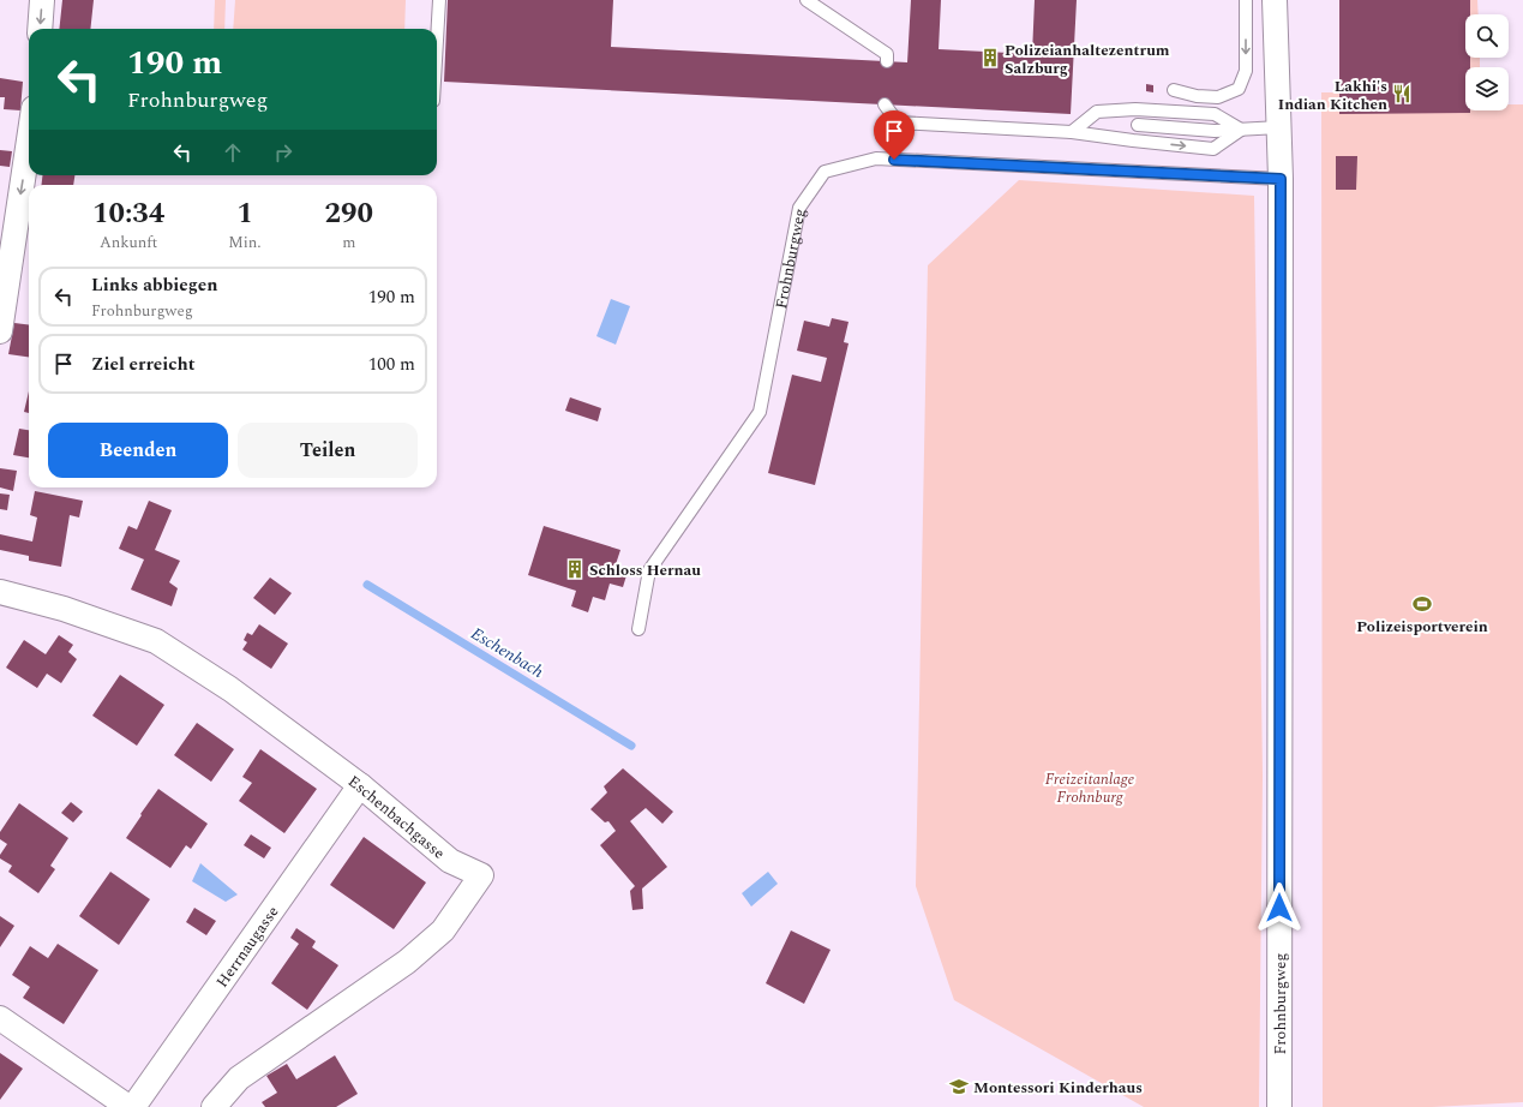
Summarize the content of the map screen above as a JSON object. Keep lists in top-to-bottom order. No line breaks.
{"streets":{"street":["Frohnburgweg","Eschenbachgasse","Herrnaugasse"]},"crossings":[["Eschenbachgasse","Herrnaugasse"]],"water":["Eschenbach"],"parks":["Freizeitanlage Frohnburg"],"places":{"building":["Polizeianhaltezentrum Salzburg","Schloss Hernau"],"restaurant":["Lakhi's Indian Kitchen"],"sports":["Polizeisportverein"],"school or university":["Montessori Kinderhaus"]},"page":{"turn":["190 m","Frohnburgweg"],"eta":["10:34","Ankunft","1","Min.","290","m"],"list":[{"name":"Links abbiegen","note":"Frohnburgweg","value":"190 m"},{"name":"Ziel erreicht","value":"100 m"}],"buttons":["Beenden","Teilen"]}}
